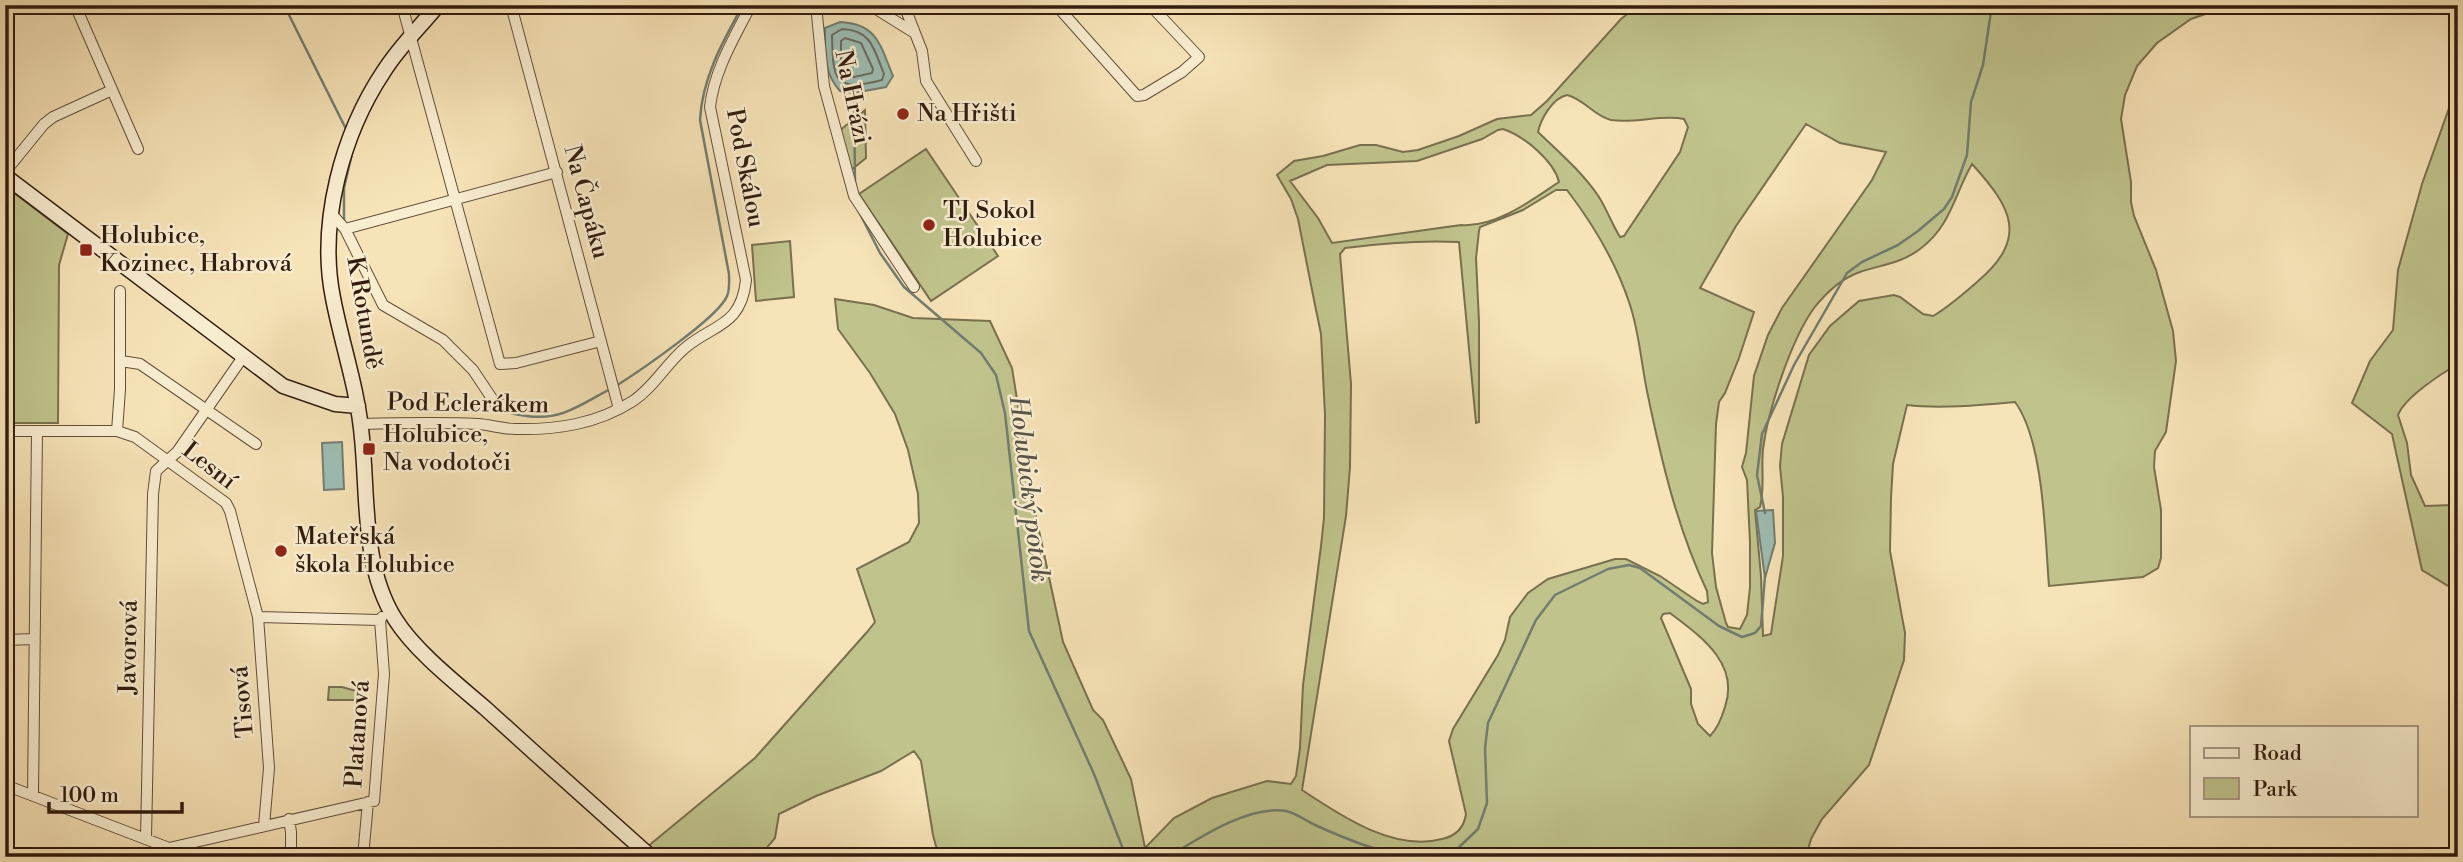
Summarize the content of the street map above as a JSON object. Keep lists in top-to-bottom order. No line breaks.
{"streets":{"street":["Na Hrázi","Pod Skálou","Na Čapáku","K Rotundě","Pod Eclerákem","Lesní","Javorová","Tisová","Platanová"]},"crossings":[["Pod Skálou","Pod Eclerákem"],["Na Čapáku","Pod Eclerákem"],["K Rotundě","Pod Eclerákem"],["Lesní","Javorová"],["Lesní","Tisová"],["Javorová","Platanová"],["Tisová","Platanová"]],"water":["Holubický potok"],"places":{"other":["Na Hřišti","TJ Sokol Holubice","Mateřská škola Holubice"],"transit":["Holubice, Kozinec, Habrová","Holubice, Na vodotoči"]},"legend":["Road","Park"],"scale_bar":"100 m"}
